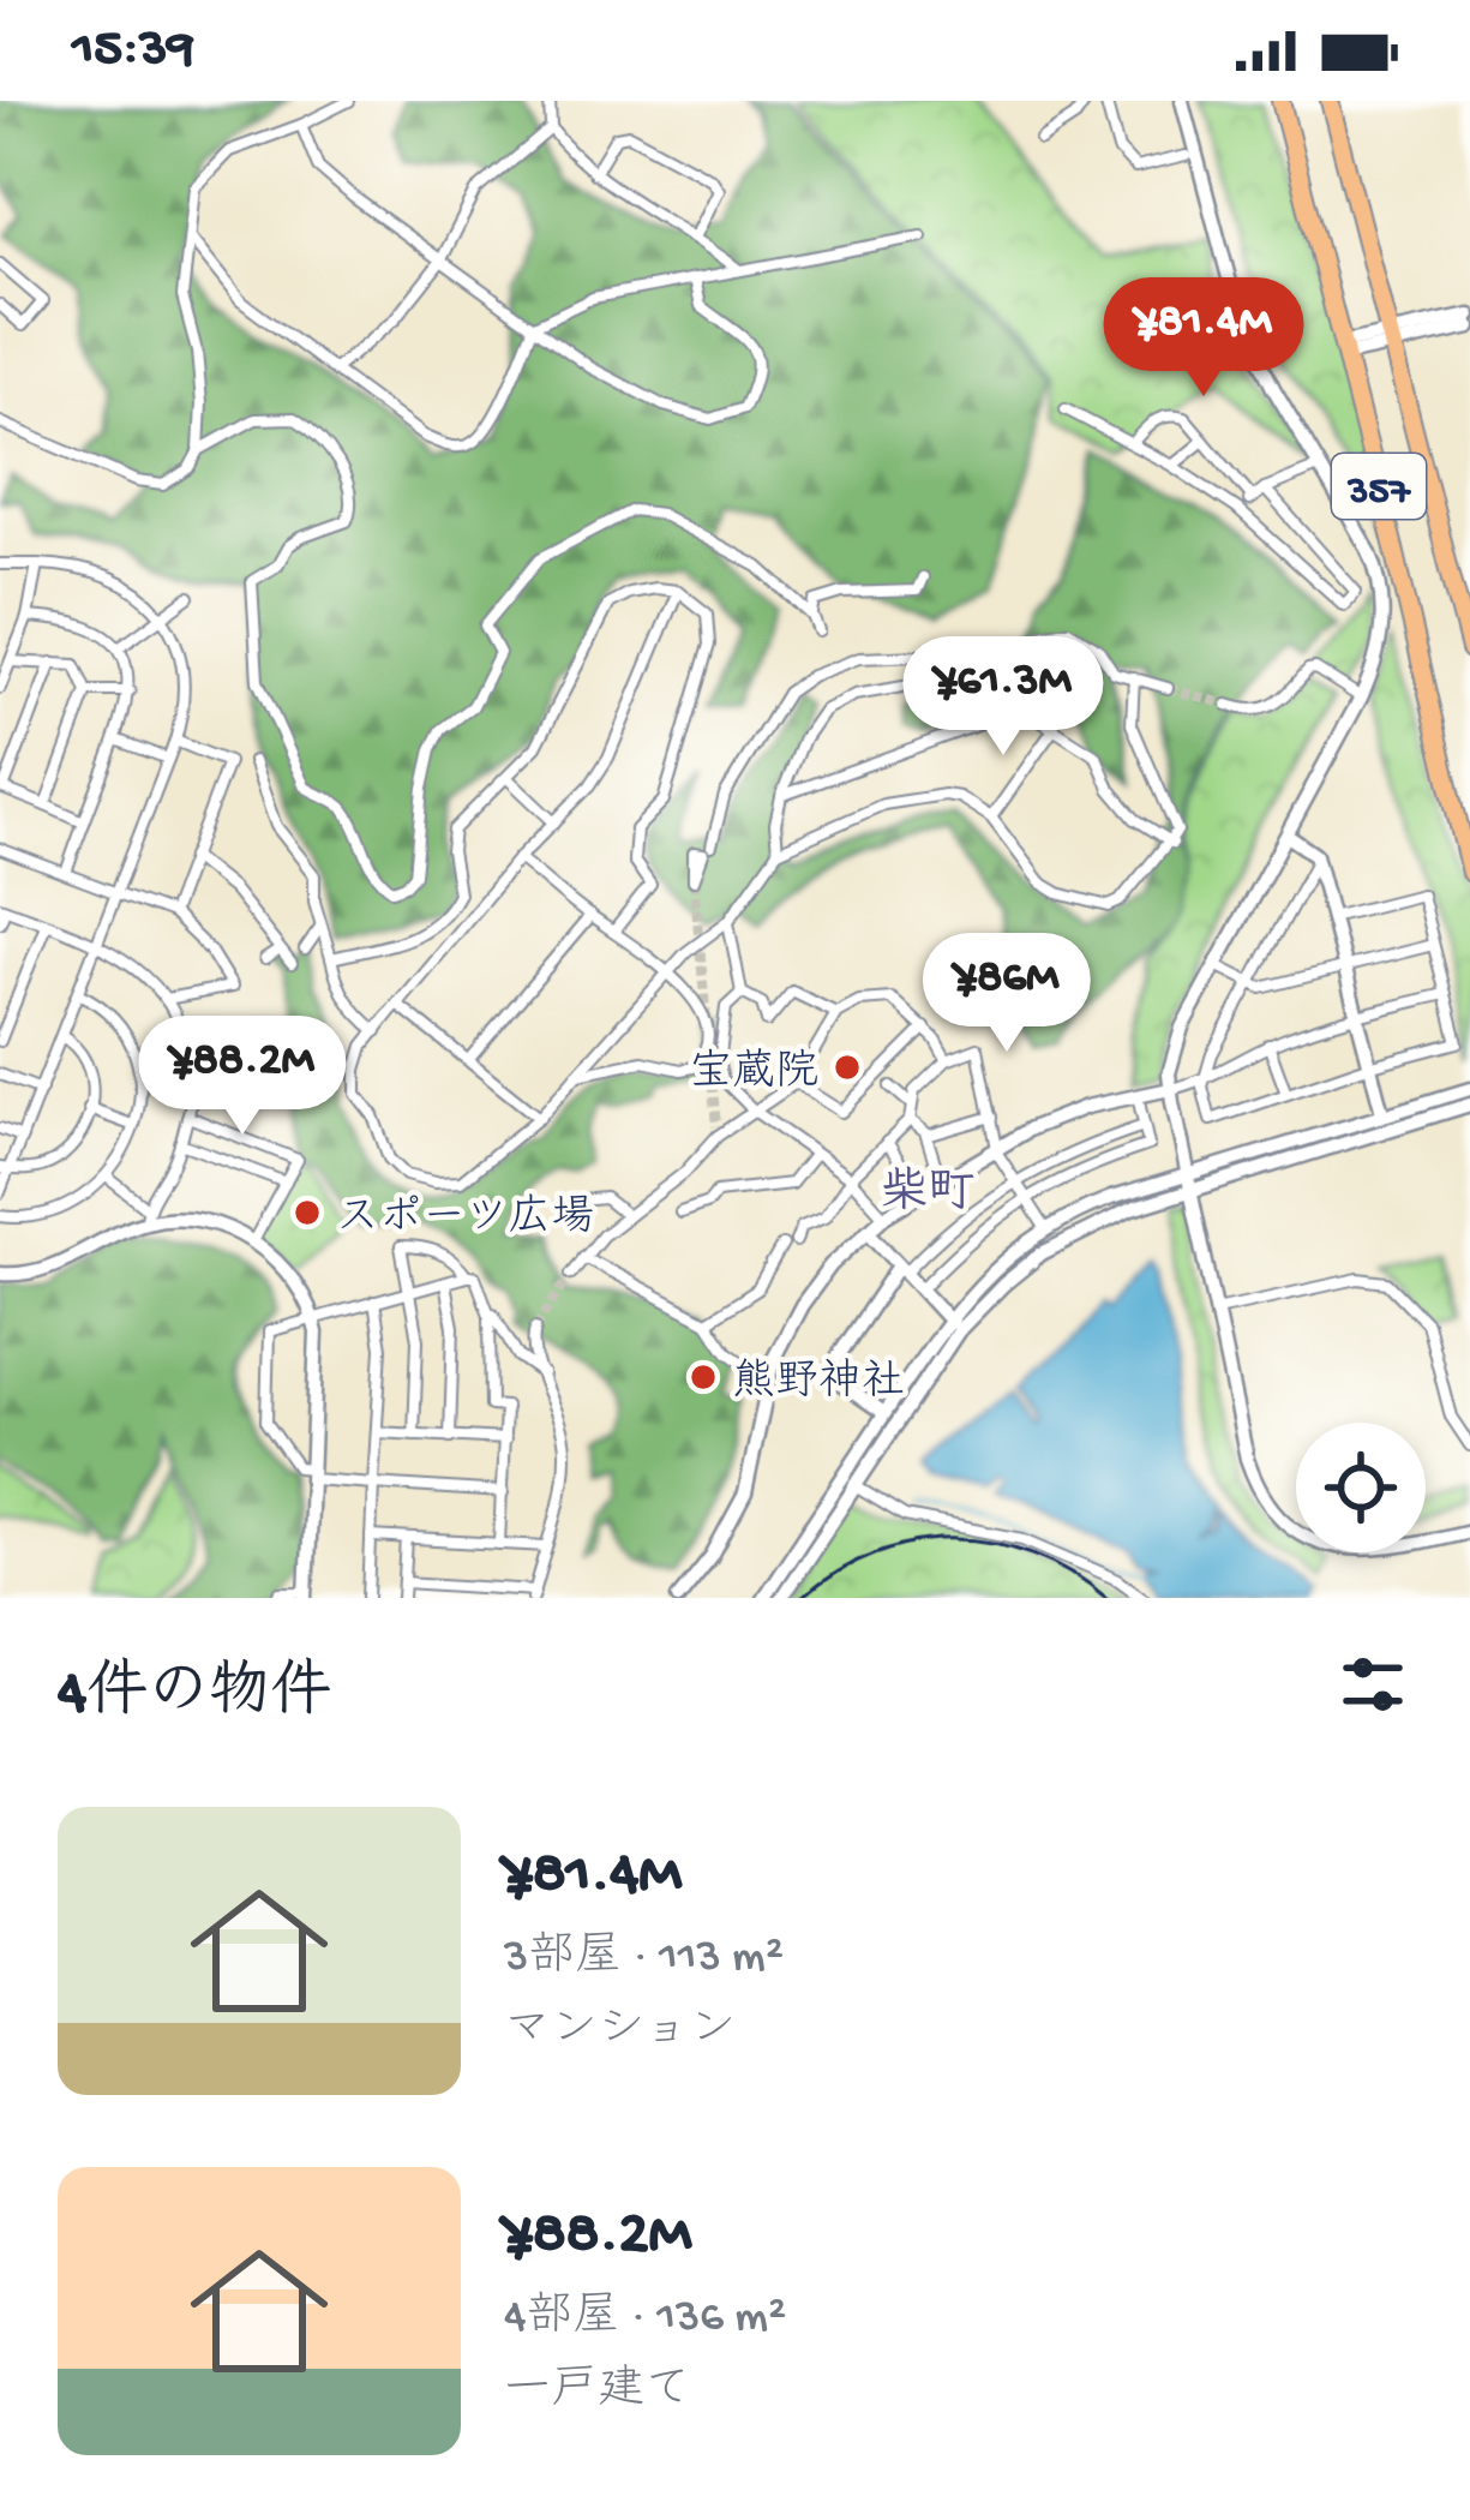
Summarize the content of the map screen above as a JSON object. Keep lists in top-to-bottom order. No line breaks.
{"streets":{"highway":["357"]},"districts":["柴町"],"places":["宝蔵院","スポーツ広場","熊野神社"],"page":{"status":"15:39","price":["¥81.4M","¥61.3M","¥86M","¥88.2M"],"heading":"4件の物件","list":[{"name":"¥81.4M","note":"3部屋 · 113 m² · マンション"},{"name":"¥88.2M","note":"4部屋 · 136 m² · 一戸建て"}]}}
